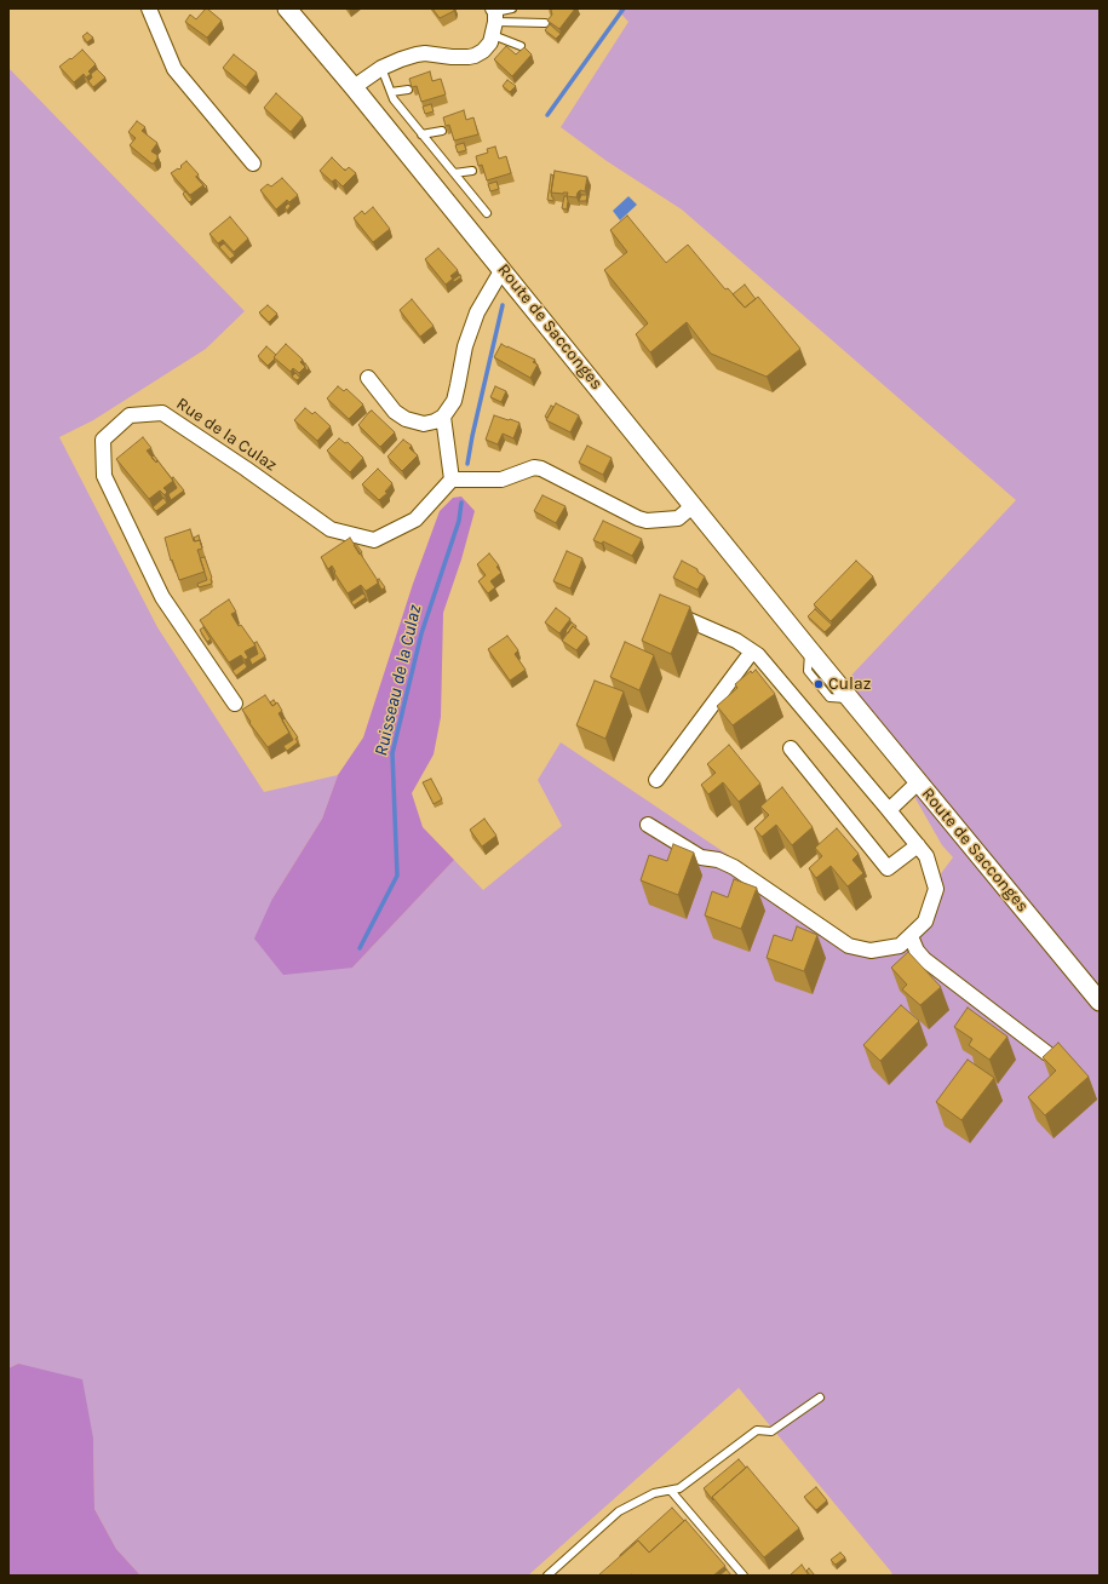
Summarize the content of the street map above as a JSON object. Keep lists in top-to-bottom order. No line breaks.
{"streets":{"street":["Route de Sacconges","Rue de la Culaz"]},"water":["Ruisseau de la Culaz"],"places":["Culaz"]}
